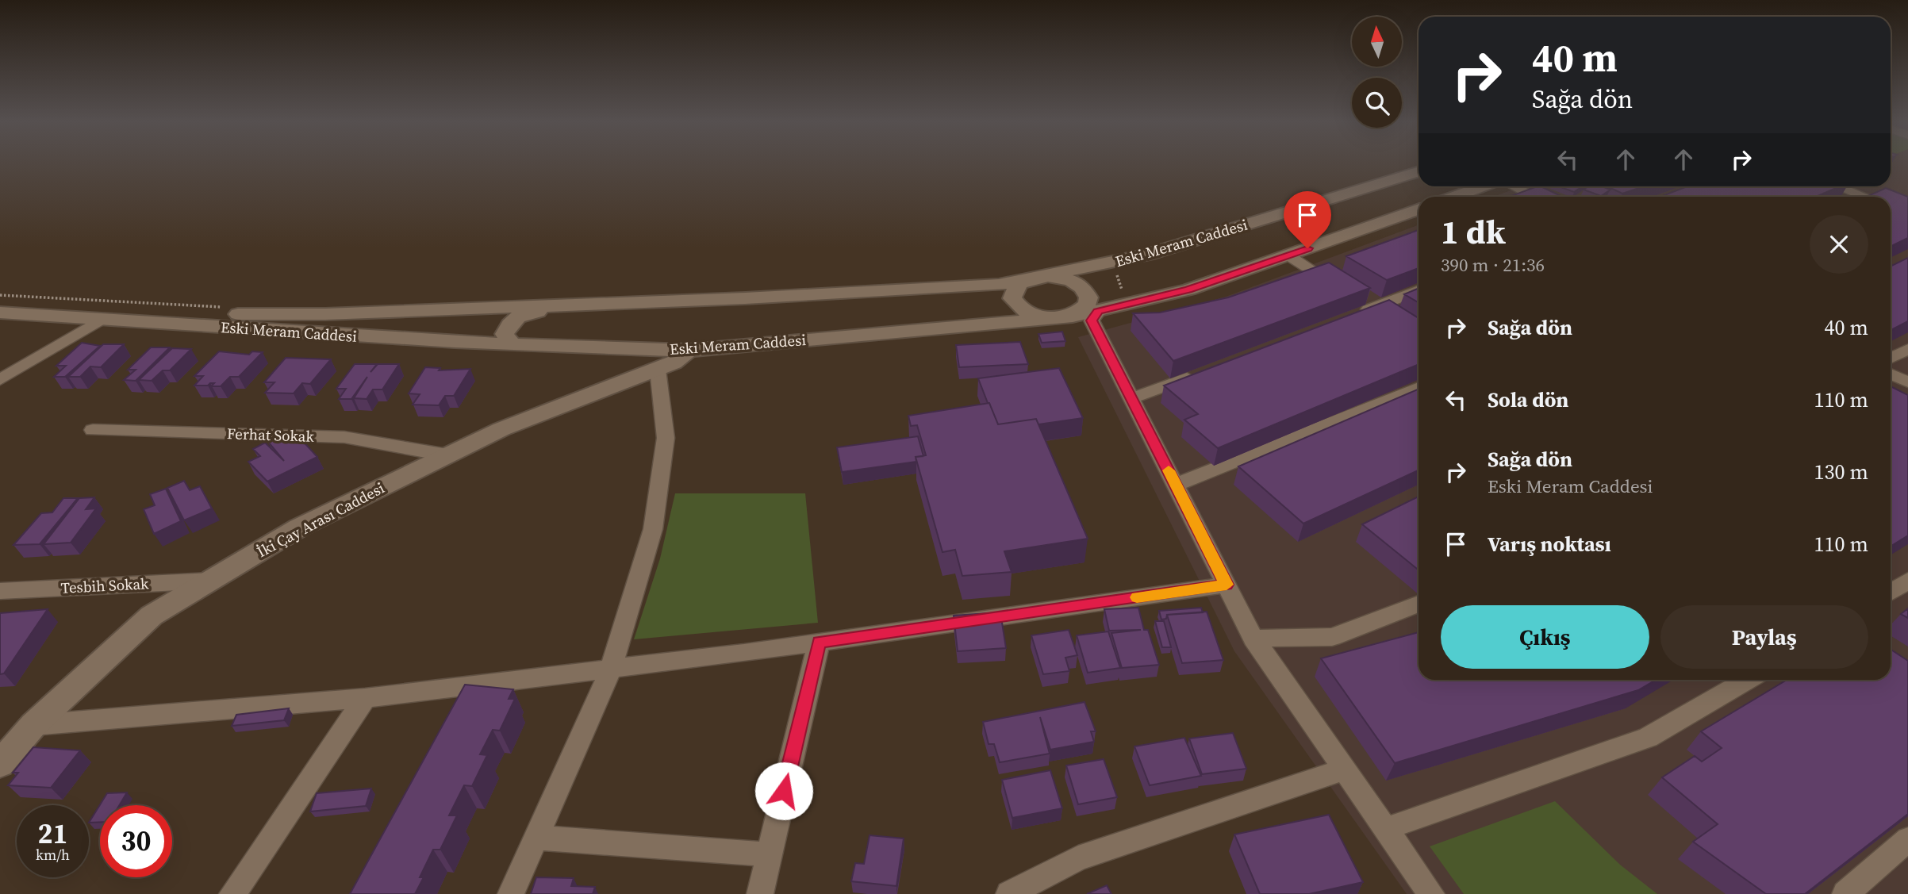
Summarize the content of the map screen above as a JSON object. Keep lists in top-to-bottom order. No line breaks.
{"streets":{"street":["Eski Meram Caddesi","Ferhat Sokak","İki Çay Arası Caddesi","Tesbih Sokak"]},"crossings":[["Eski Meram Caddesi","İki Çay Arası Caddesi"],["Ferhat Sokak","İki Çay Arası Caddesi"],["İki Çay Arası Caddesi","Tesbih Sokak"]],"north":"top","page":{"turn":["40 m","Sağa dön"],"heading":["1 dk","390 m · 21:36"],"list":[{"name":"Sağa dön","value":"40 m"},{"name":"Sola dön","value":"110 m"},{"name":"Sağa dön","note":"Eski Meram Caddesi","value":"130 m"},{"name":"Varış noktası","value":"110 m"}],"buttons":["Çıkış","Paylaş"],"speed":"21 km/h","limit":"30"}}
